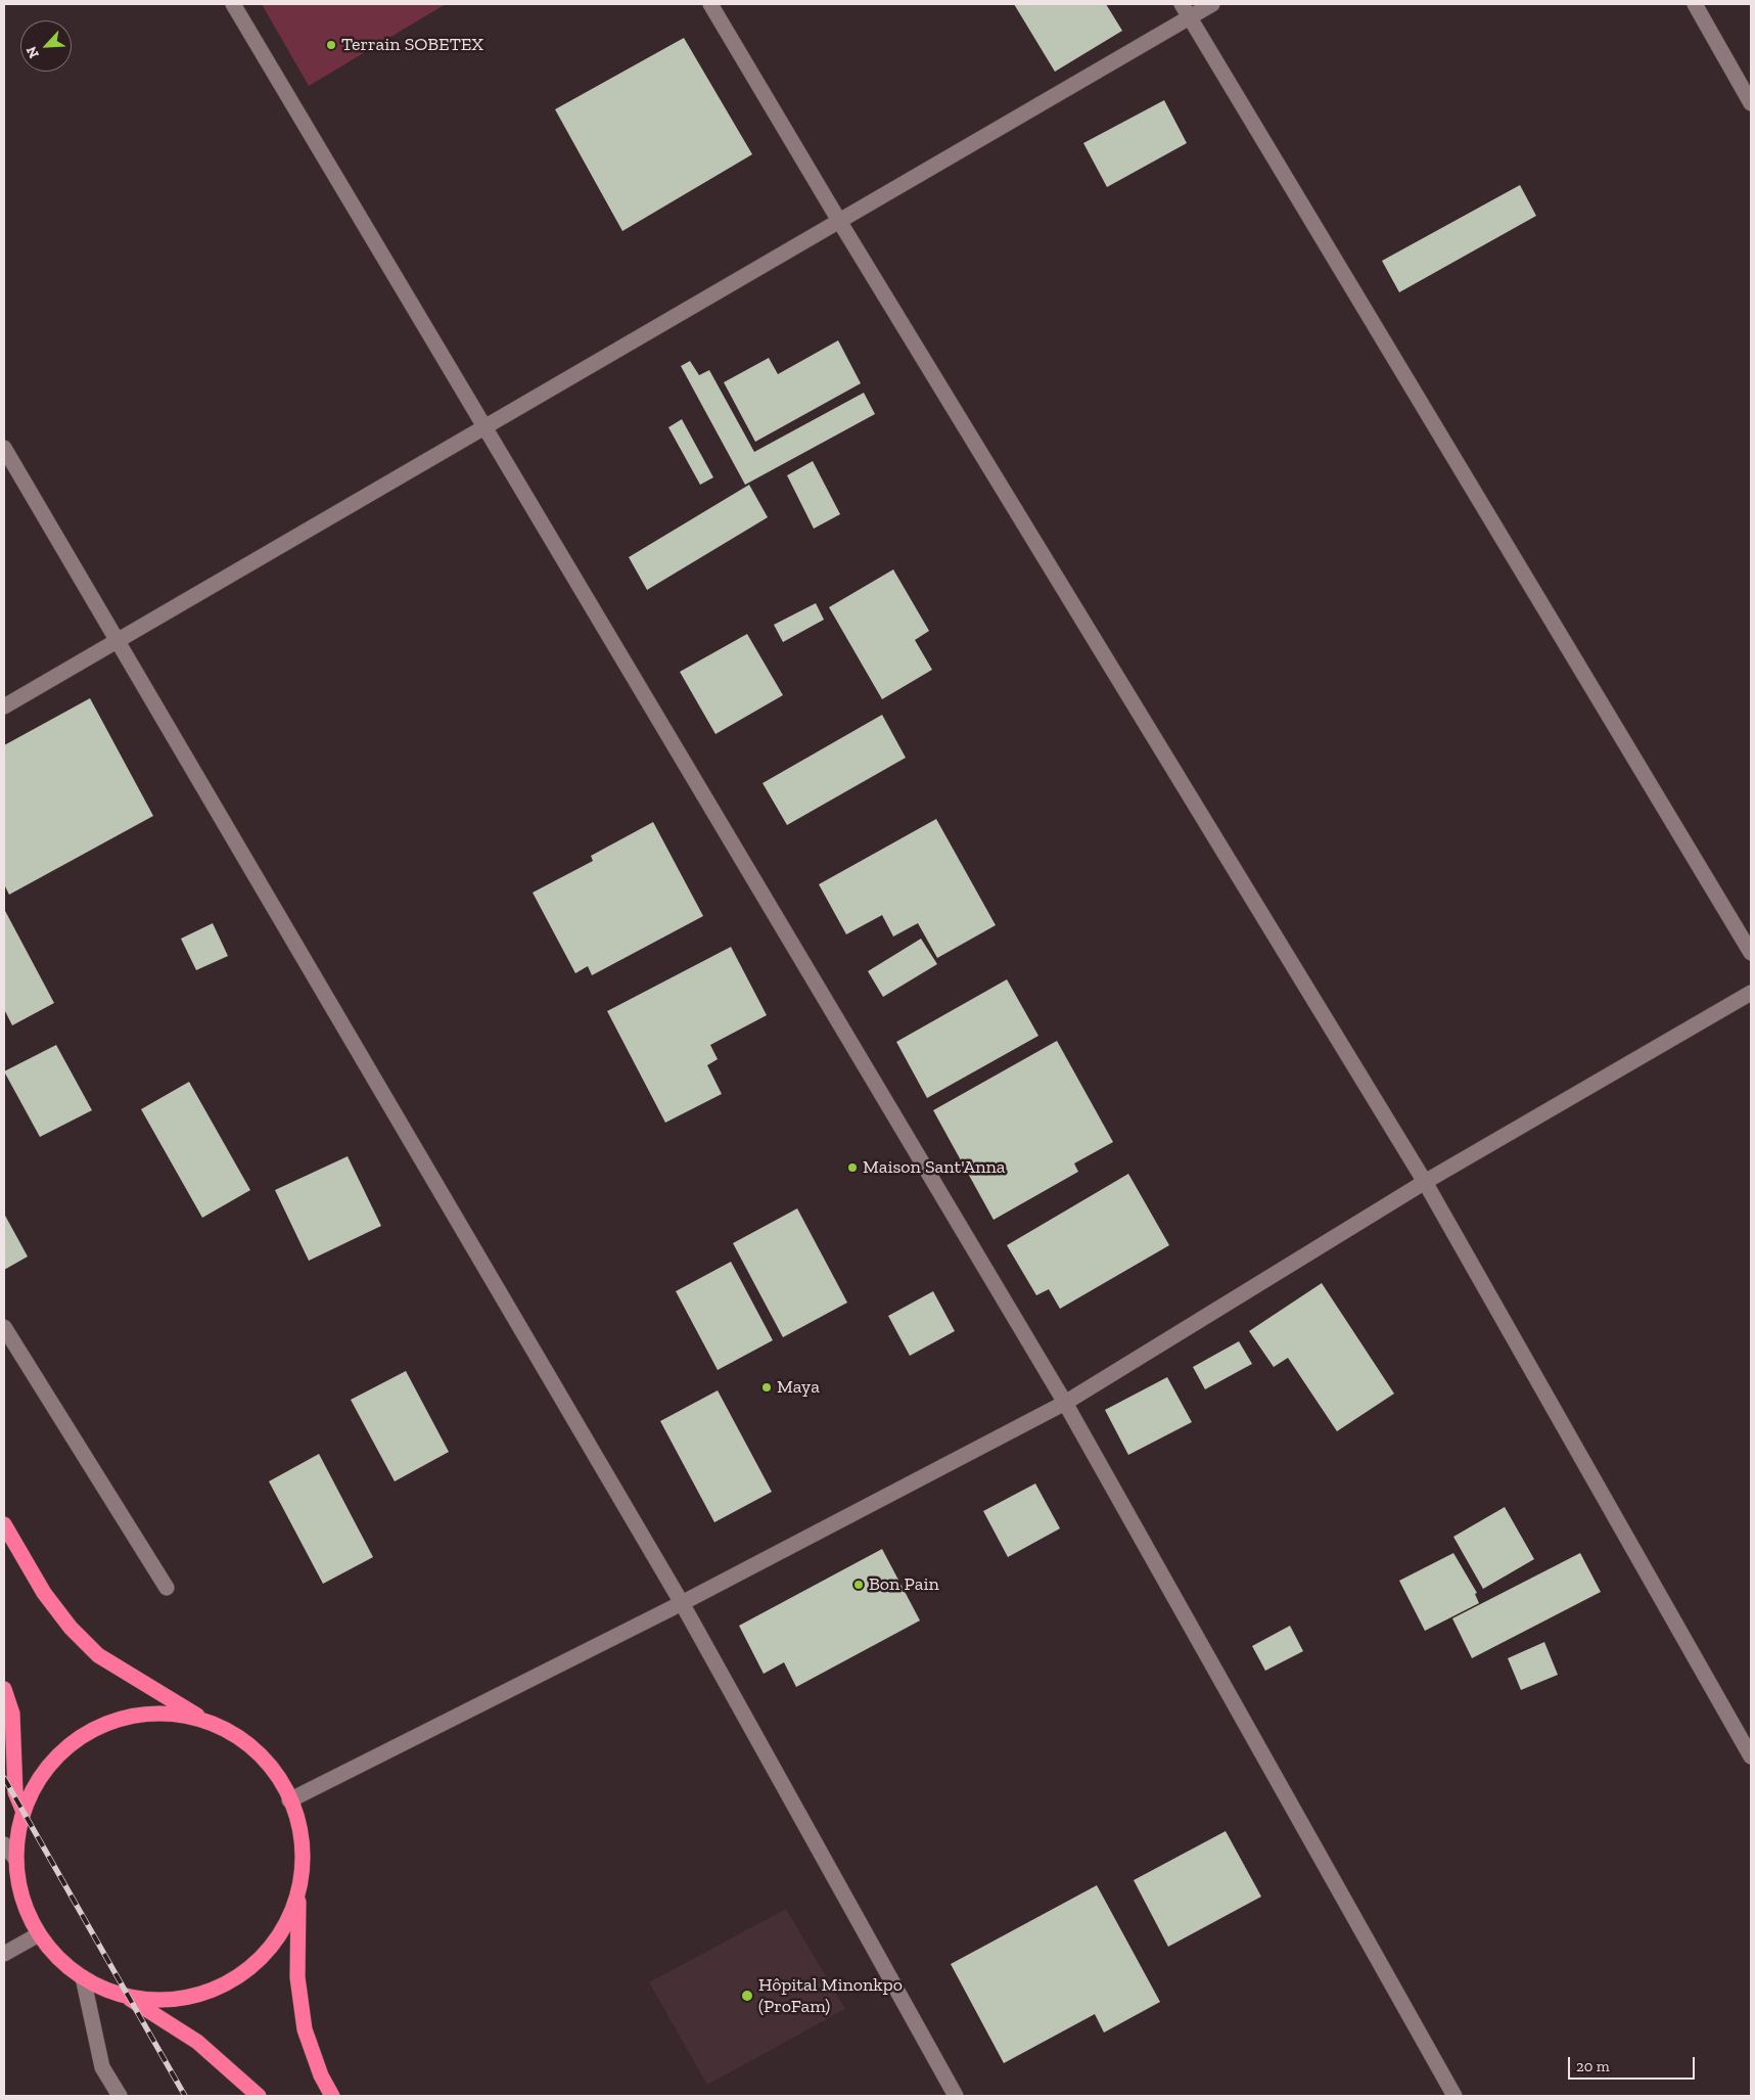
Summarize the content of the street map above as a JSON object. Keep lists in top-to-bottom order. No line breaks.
{"places":["Terrain SOBETEX","Maison Sant'Anna","Maya","Bon Pain","Hôpital Minonkpo (ProFam)"],"scale_bar":"20 m","north":"bottom left"}
